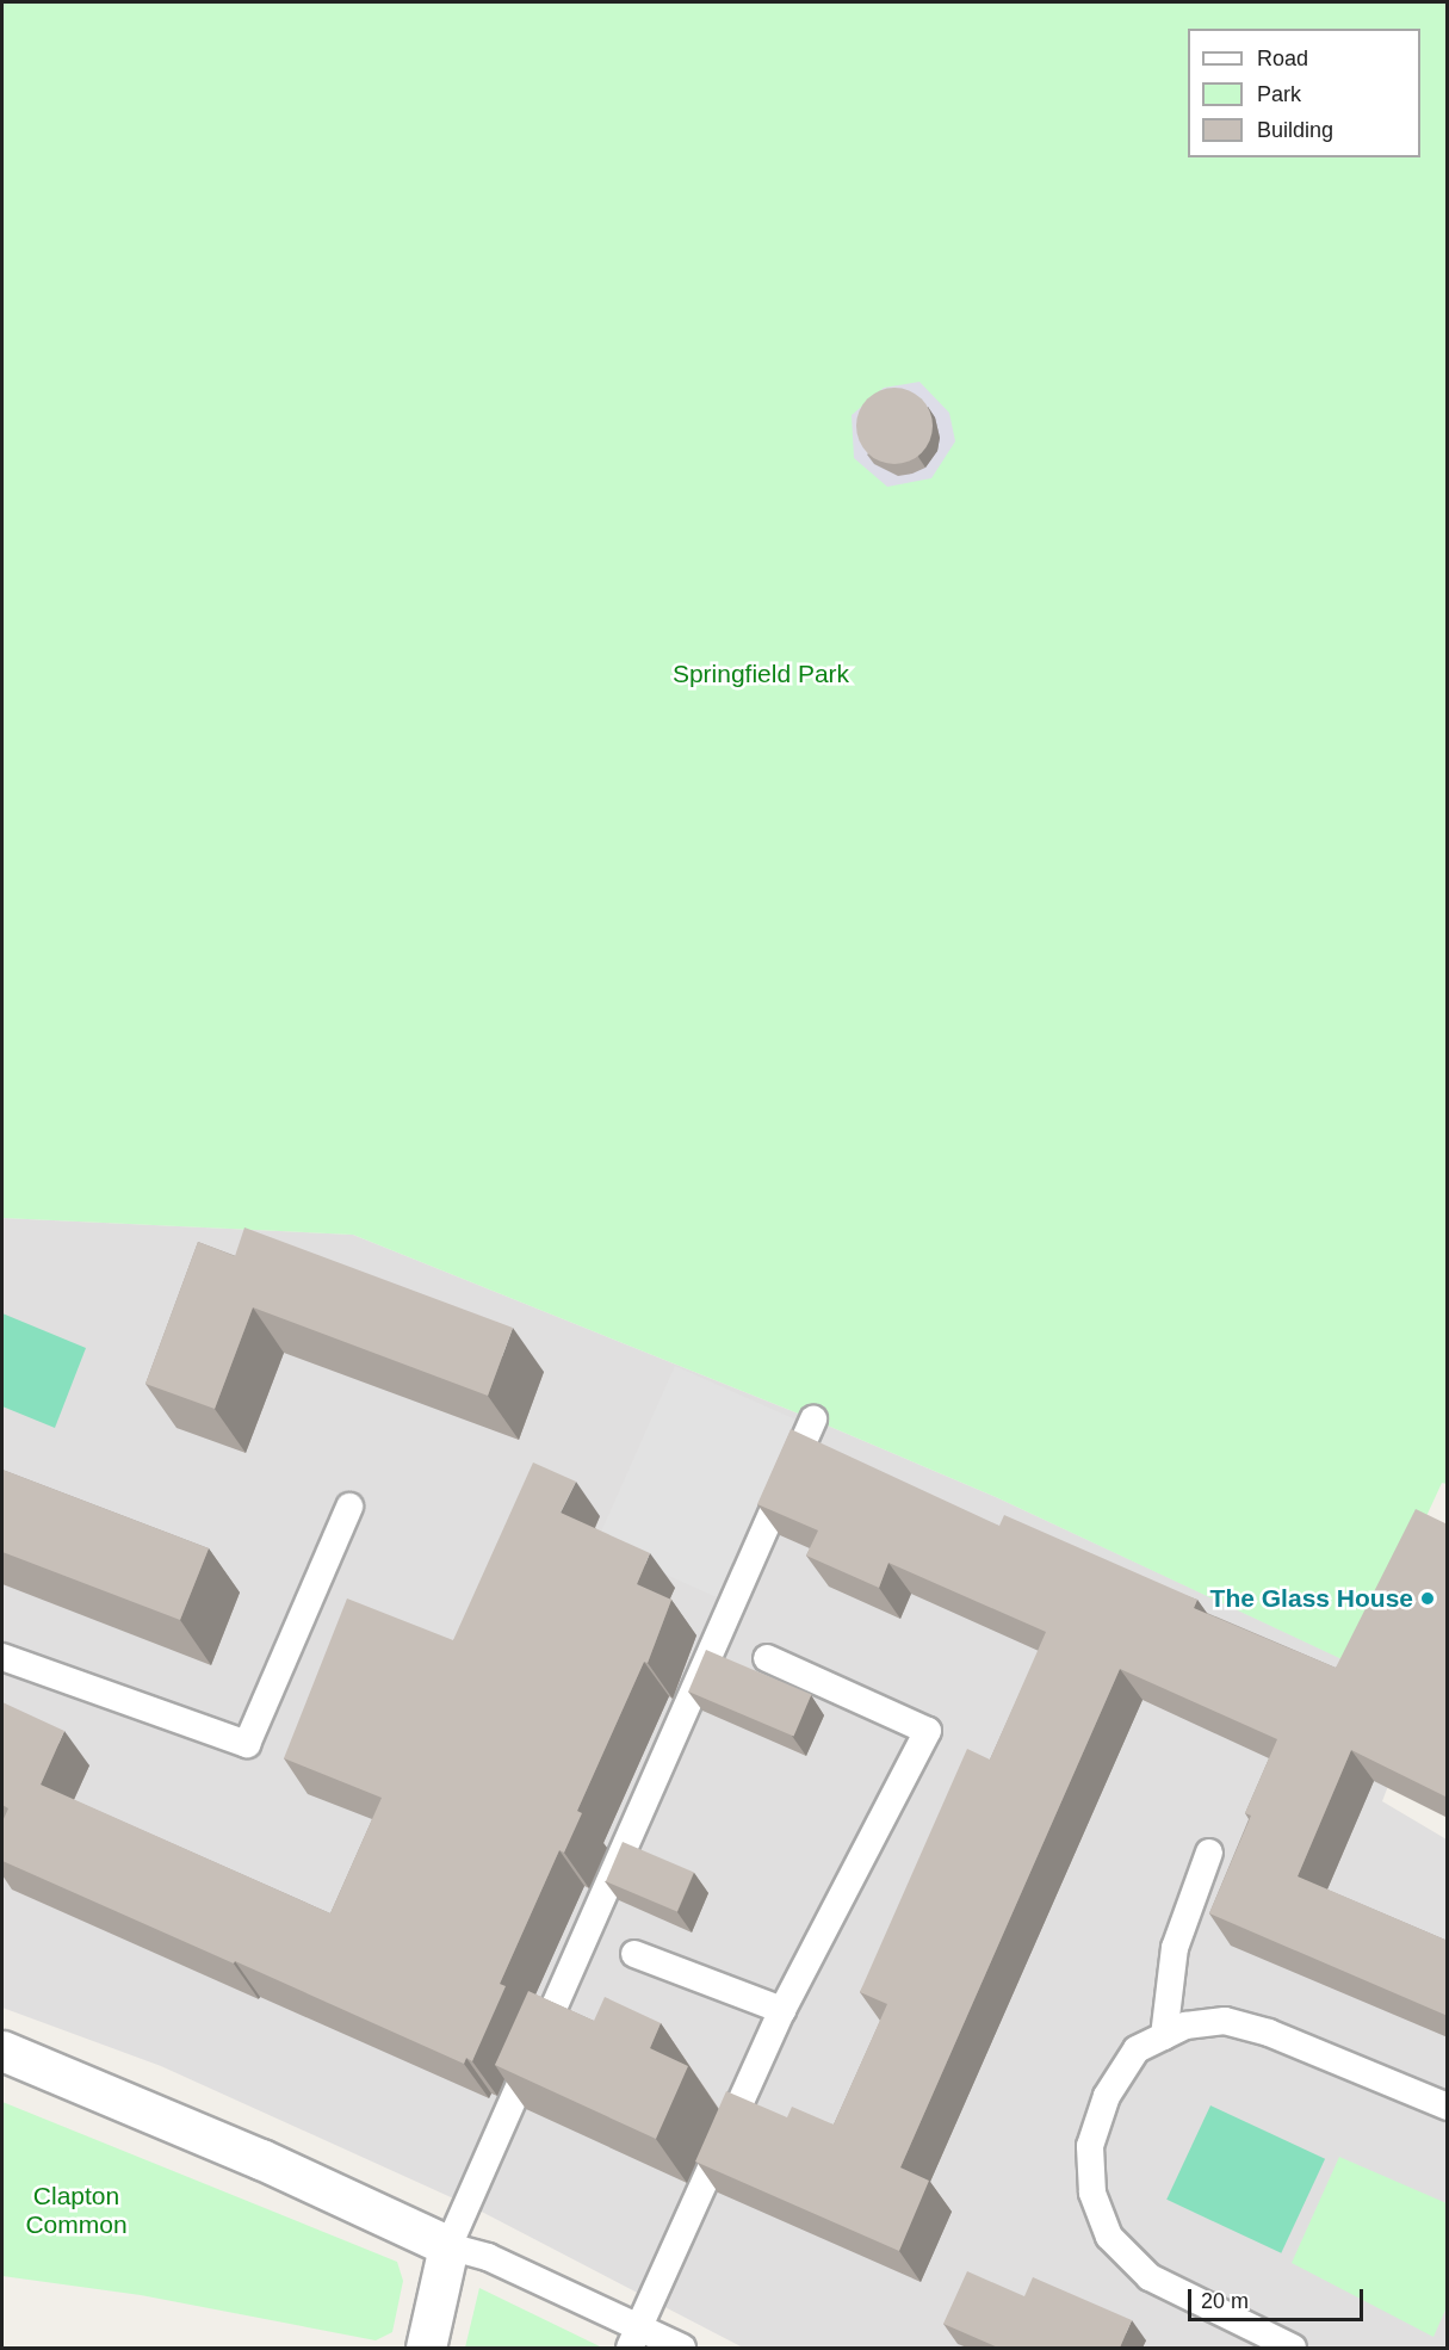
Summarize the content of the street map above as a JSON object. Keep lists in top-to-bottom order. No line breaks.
{"parks":["Springfield Park","Clapton Common"],"places":["The Glass House"],"legend":["Road","Park","Building"],"scale_bar":"20 m"}
